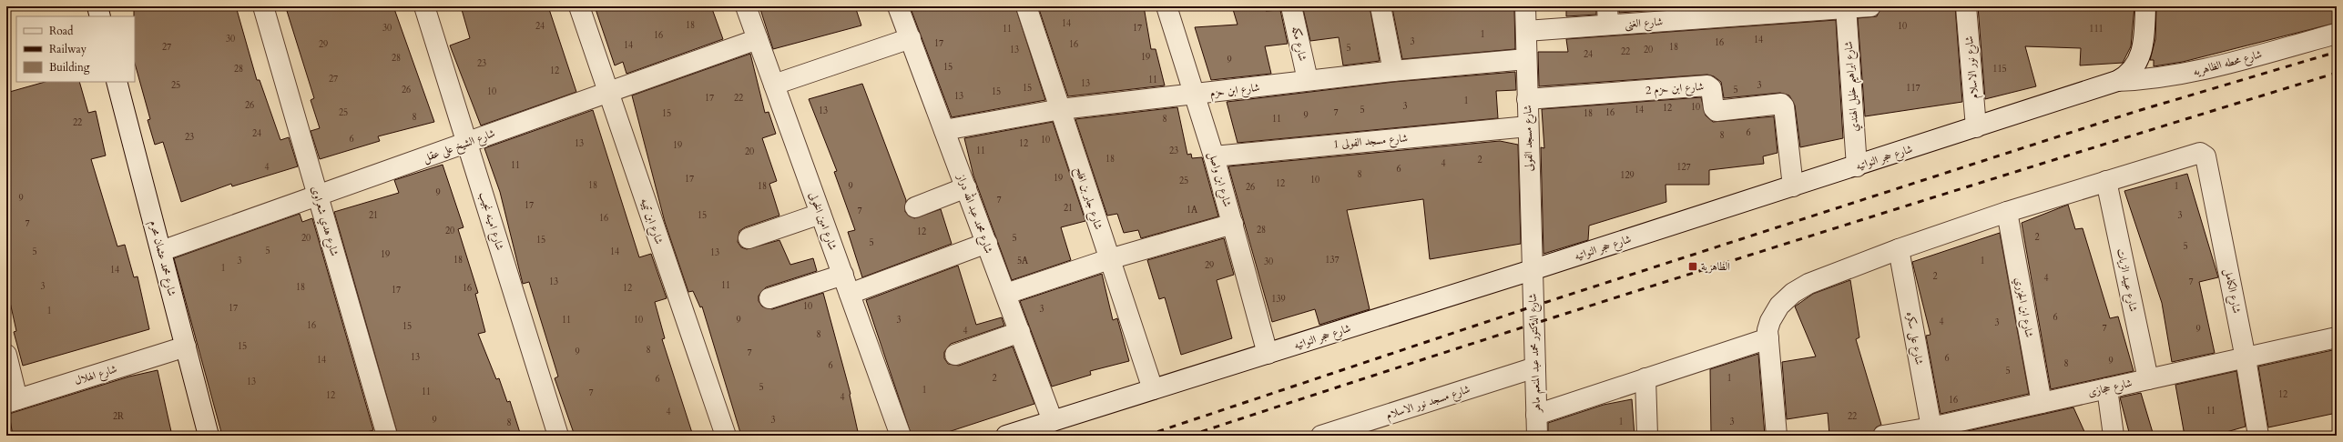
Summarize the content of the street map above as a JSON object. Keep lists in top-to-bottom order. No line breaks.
{"streets":{"street":["شارع الغنى","شارع مكه","شارع محطه الظاهريه","شارع نور الاسلام","شارع ابراهيم خليل الهندي","شارع ابن حزم 2","شارع ابن حزم","شارع مسجد الفولى","شارع مسجد الفولى 1","شارع الشيخ على عقل","شارع حجر النواتيه","شارع ابن واصل","شارع جابر بن افلح","شارع محمد عبد الله دراز","شارع هدي شعراوى","شارع امينه نجيب","شارع ابن تيميه","شارع امين الخولى","شارع محمد عثمان محرم","شارع عبيد الزيات","شارع الكامل","شارع ابن الجزري","شارع على سكره","شارع الدكتور محمد عبد المنعم ماهر","شارع الهلال","شارع حجازى","شارع مسجد نور الاسلام"]},"crossings":[["شارع الغنى","شارع ابراهيم خليل الهندي"],["شارع الغنى","شارع مسجد الفولى"],["شارع مكه","شارع ابن حزم"],["شارع محطه الظاهريه","شارع حجر النواتيه"],["شارع نور الاسلام","شارع حجر النواتيه"],["شارع ابراهيم خليل الهندي","شارع حجر النواتيه"],["شارع ابن حزم 2","شارع مسجد الفولى"],["شارع ابن حزم 2","شارع حجر النواتيه"],["شارع ابن حزم","شارع مسجد الفولى"],["شارع ابن حزم","شارع ابن واصل"],["شارع ابن حزم","شارع جابر بن افلح"],["شارع ابن حزم","شارع محمد عبد الله دراز"],["شارع مسجد الفولى","شارع مسجد الفولى 1"],["شارع مسجد الفولى","شارع حجر النواتيه"],["شارع مسجد الفولى","شارع الدكتور محمد عبد المنعم ماهر"],["شارع مسجد الفولى 1","شارع ابن واصل"],["شارع الشيخ على عقل","شارع هدي شعراوى"],["شارع الشيخ على عقل","شارع امينه نجيب"],["شارع الشيخ على عقل","شارع ابن تيميه"],["شارع الشيخ على عقل","شارع امين الخولى"],["شارع الشيخ على عقل","شارع محمد عثمان محرم"],["شارع حجر النواتيه","شارع ابن واصل"],["شارع حجر النواتيه","شارع جابر بن افلح"],["شارع حجر النواتيه","شارع محمد عبد الله دراز"],["شارع حجر النواتيه","شارع الدكتور محمد عبد المنعم ماهر"],["شارع محمد عثمان محرم","شارع الهلال"],["شارع عبيد الزيات","شارع الكامل"],["شارع عبيد الزيات","شارع حجازى"],["شارع الكامل","شارع حجازى"],["شارع ابن الجزري","شارع حجازى"],["شارع على سكره","شارع حجازى"],["شارع الدكتور محمد عبد المنعم ماهر","شارع مسجد نور الاسلام"]],"places":{"transit":["الظاهرية"]},"house_numbers":["14","18","24","10","30","17","11","111","1","16","30","14","3","16","17","29","16","14","27","18","5","13","20","22","24","19","28","9","23","15","28","115","12","27","11","13","25","3","15","117","26","5","10","15","13","17","22","1","26","3","10","12","5","14","13","25","7","16","15","18","9","8","8","11","22","6","24","8","23","6","10","13","12","19","11","23","20","18","2","4","11","4","127","6","8","129","19","17","10","25","12","18","18","9","1","26","9","9","7","17","21","1A","7","21","15","3","16","7","28","20","12","2","20","5","15","5","5","5","5","14","13","19","18","137","3","5A","1","30","29","1","14","2","4","13","7","11","3","18","16","12","17","139","10","17","3","1","6","11","10","9","3","4","3","16","15","7","9","4","8","15","8","9","7","13","6","14","9","8","6","5","2","1","6","13","5","1","11","7","12","12","4","16","11","4","2R","22","9","3","1","3","8"],"legend":["Road","Railway","Building"]}
